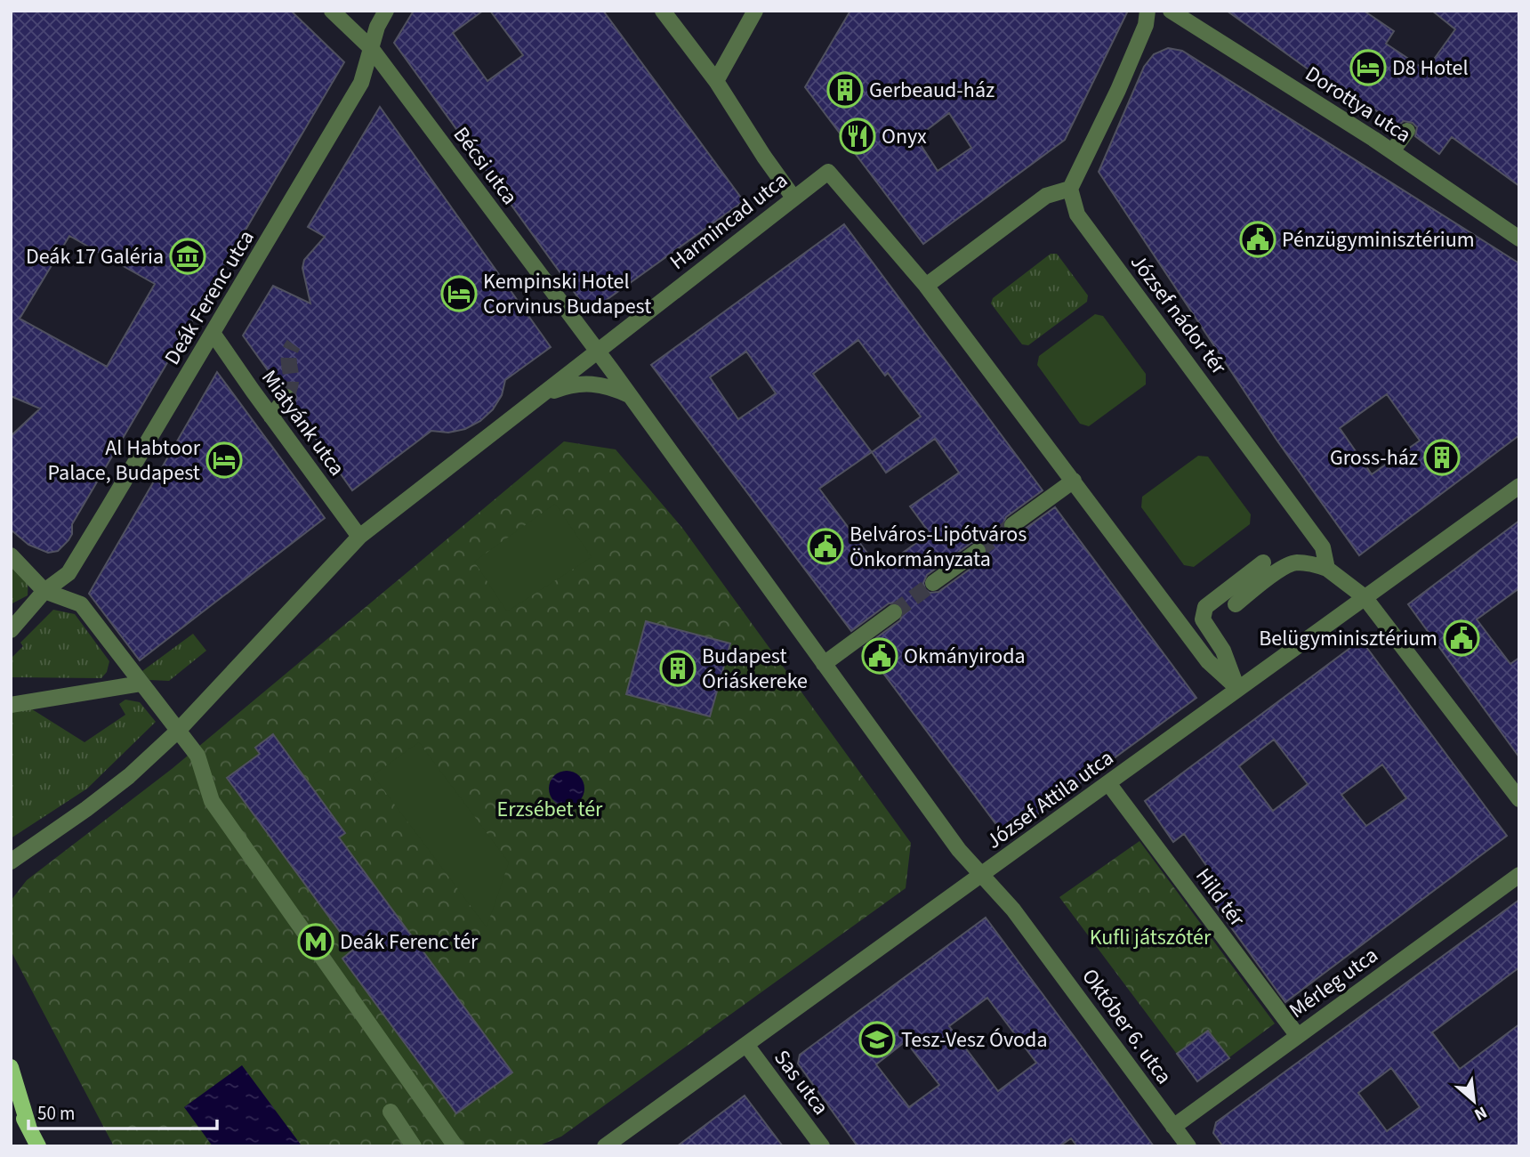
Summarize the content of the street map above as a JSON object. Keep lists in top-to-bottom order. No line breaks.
{"streets":{"street":["Dorottya utca","Bécsi utca","Harmincad utca","Deák Ferenc utca","József nádor tér","Miatyánk utca","József Attila utca","Hild tér","Mérleg utca","Október 6. utca","Sas utca"]},"crossings":[["Bécsi utca","Harmincad utca"],["Bécsi utca","Deák Ferenc utca"],["Deák Ferenc utca","Miatyánk utca"],["József Attila utca","Hild tér"],["József Attila utca","Október 6. utca"],["József Attila utca","Sas utca"],["Hild tér","Mérleg utca"],["Mérleg utca","Október 6. utca"]],"parks":["Erzsébet tér","Kufli játszótér"],"places":{"hotel":["D8 Hotel","Kempinski Hotel Corvinus Budapest","Al Habtoor Palace, Budapest"],"building":["Gerbeaud-ház","Gross-ház","Budapest Óriáskereke"],"restaurant":["Onyx"],"public building":["Pénzügyminisztérium","Belváros-Lipótváros Önkormányzata","Belügyminisztérium","Okmányiroda"],"museum":["Deák 17 Galéria"],"metro station":["Deák Ferenc tér"],"school or university":["Tesz-Vesz Óvoda"]},"scale_bar":"50 m","north":"bottom right"}
